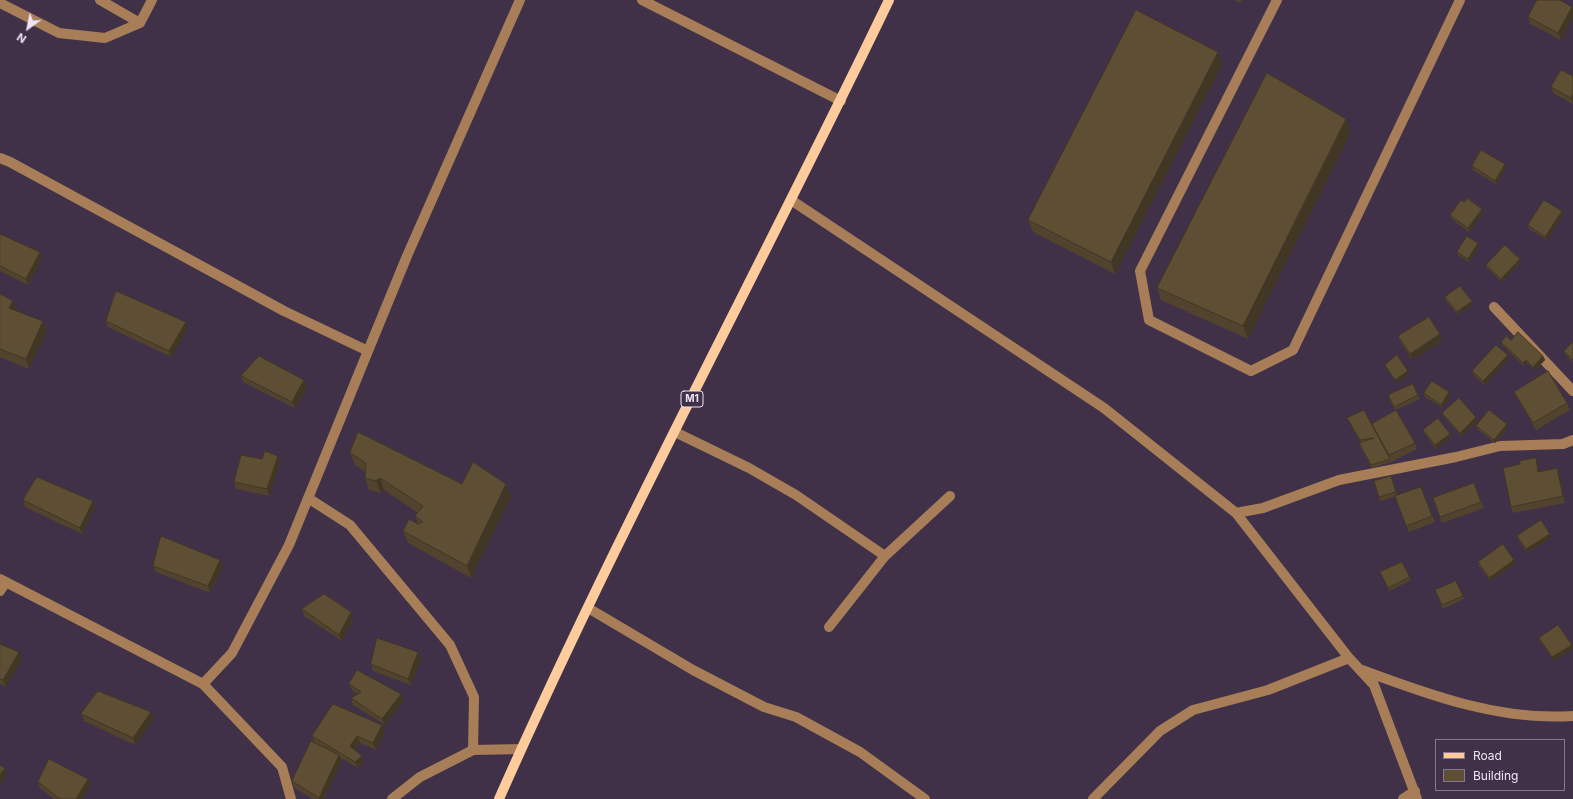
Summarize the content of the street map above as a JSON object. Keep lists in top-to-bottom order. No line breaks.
{"streets":{"main road":["M1"]},"legend":["Road","Building"],"north":"bottom left"}
